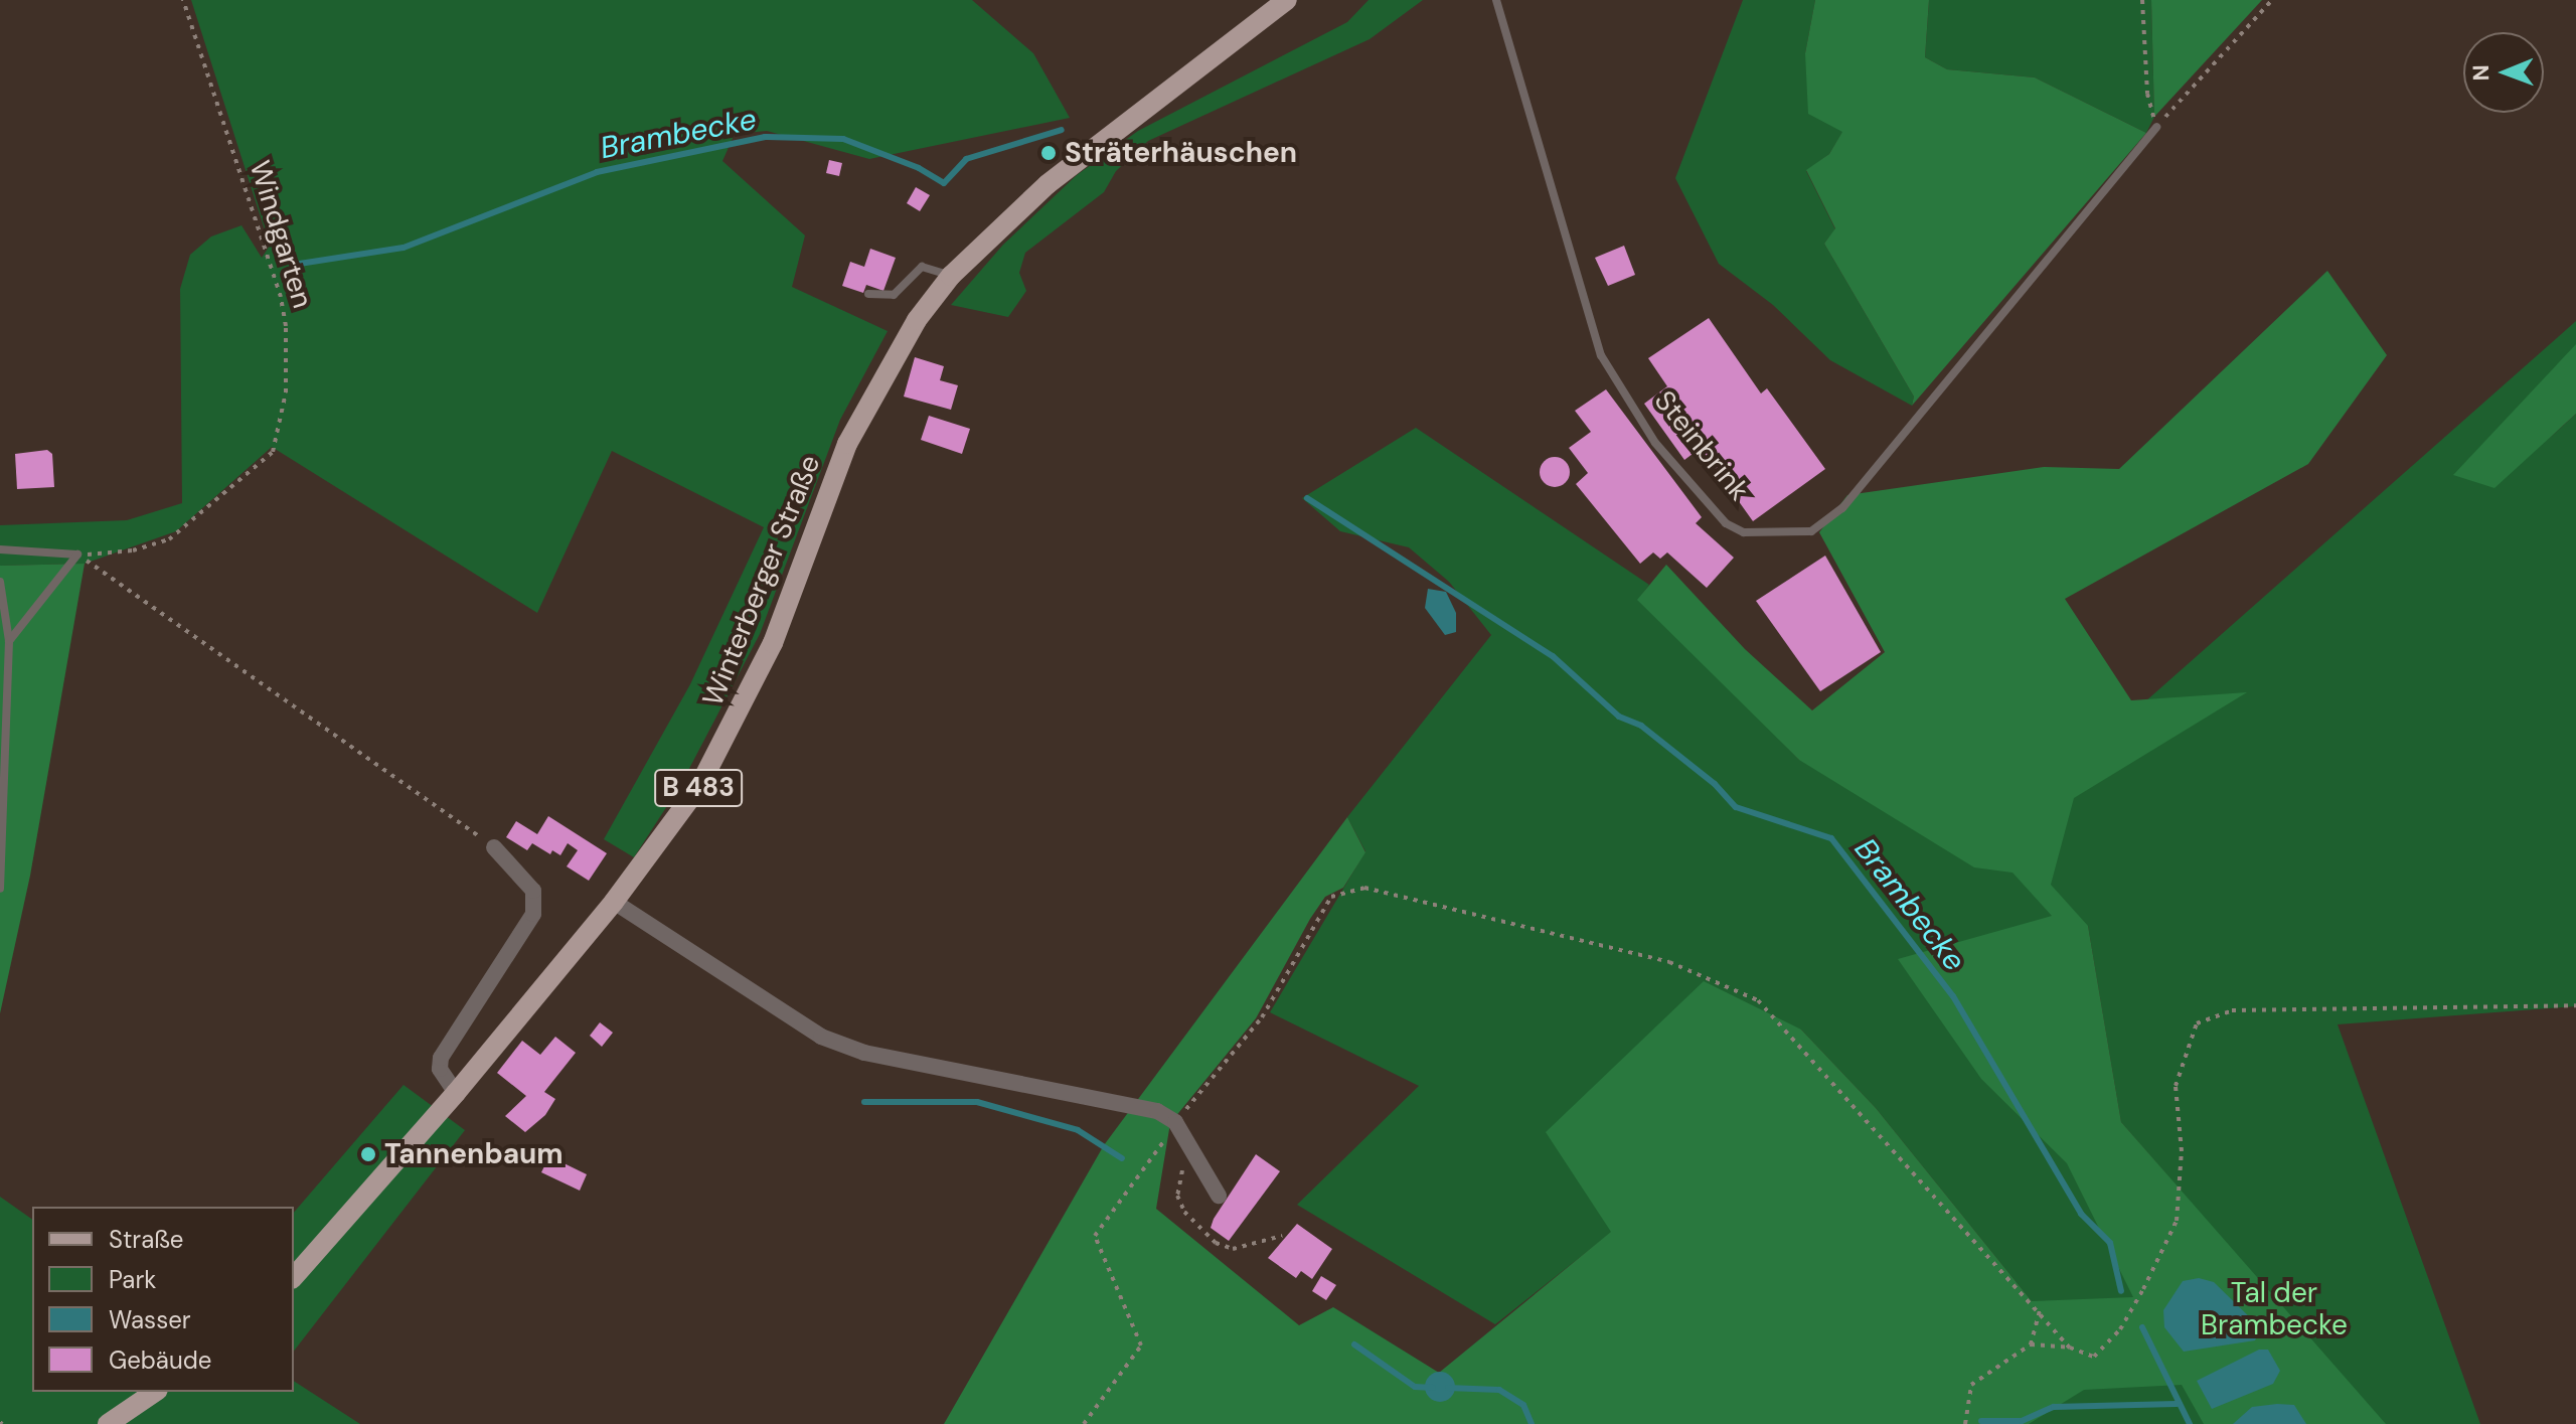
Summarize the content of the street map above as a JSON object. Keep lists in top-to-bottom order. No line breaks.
{"streets":{"main road":["Winterberger Straße","B 483"],"lane":["Steinbrink"],"path":["Windgarten"]},"water":["Brambecke"],"parks":["Tal der Brambecke"],"places":["Sträterhäuschen","Tannenbaum"],"legend":["Straße","Park","Wasser","Gebäude"],"north":"left"}
